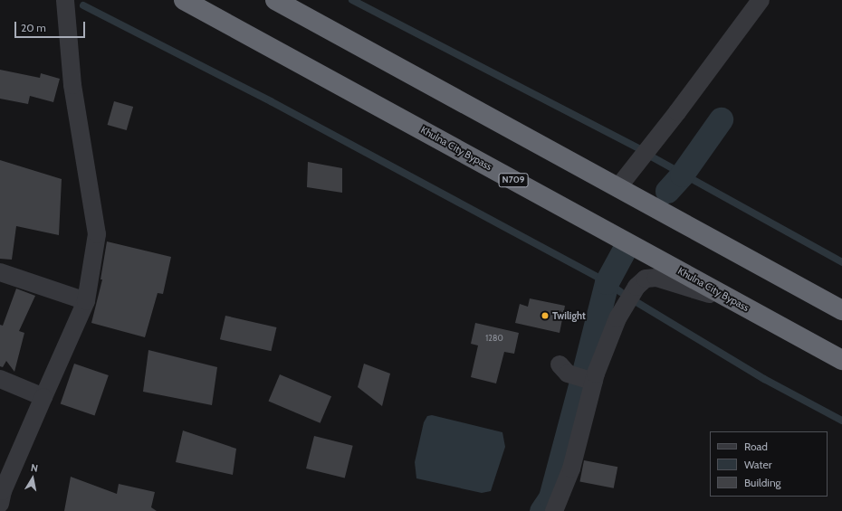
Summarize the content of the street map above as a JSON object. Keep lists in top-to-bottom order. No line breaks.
{"streets":{"highway":["Khulna City Bypass","N709"]},"places":["Twilight"],"house_numbers":["1280"],"legend":["Road","Water","Building"],"scale_bar":"20 m","north":"top"}
